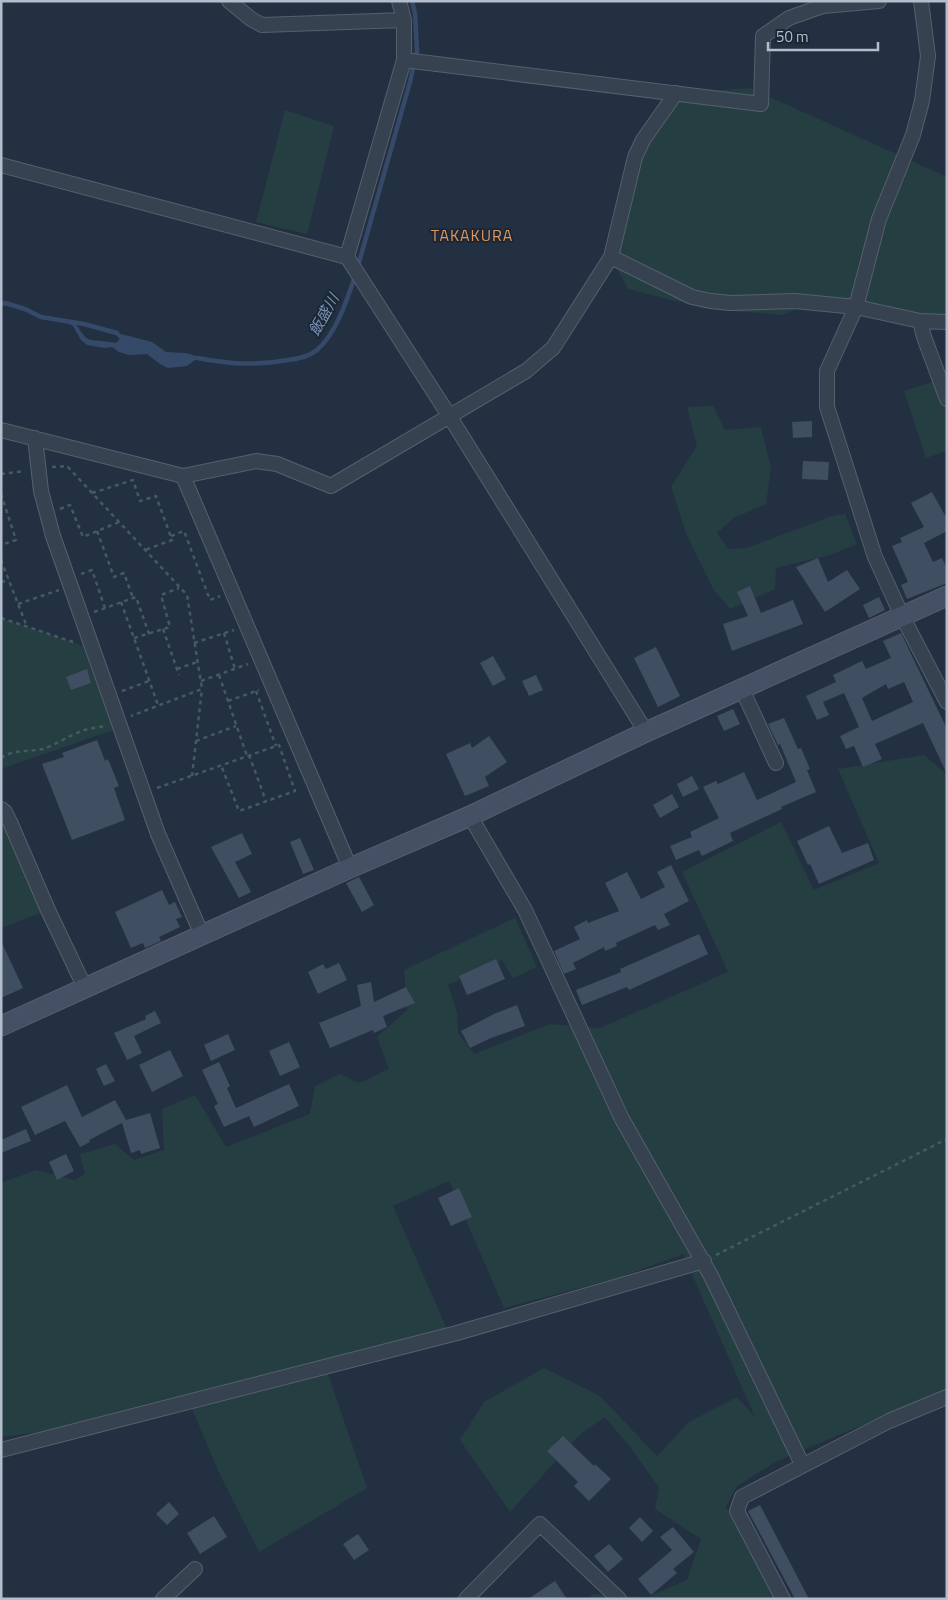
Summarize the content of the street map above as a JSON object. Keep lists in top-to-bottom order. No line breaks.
{"districts":["TAKAKURA"],"water":["飯盛川"],"scale_bar":"50 m"}
